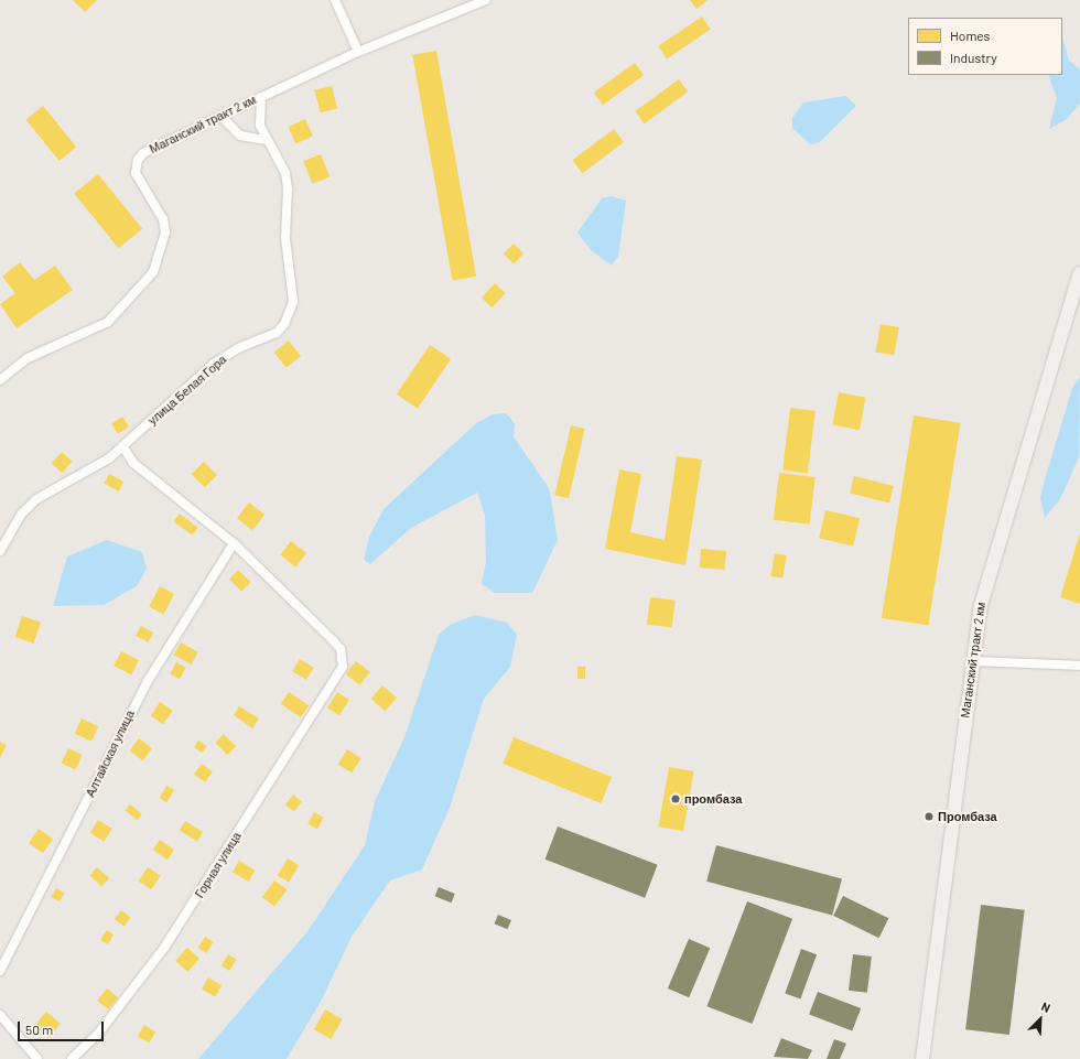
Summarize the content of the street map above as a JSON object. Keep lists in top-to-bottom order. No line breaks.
{"streets":{"main road":["Маганский тракт 2 км"],"street":["улица Белая Гора","Алтайская улица","Горная улица"]},"crossings":[["Маганский тракт 2 км","улица Белая Гора"],["Алтайская улица","Горная улица"]],"places":["промбаза","Промбаза"],"legend":["Homes","Industry"],"scale_bar":"50 m","north":"top right"}
